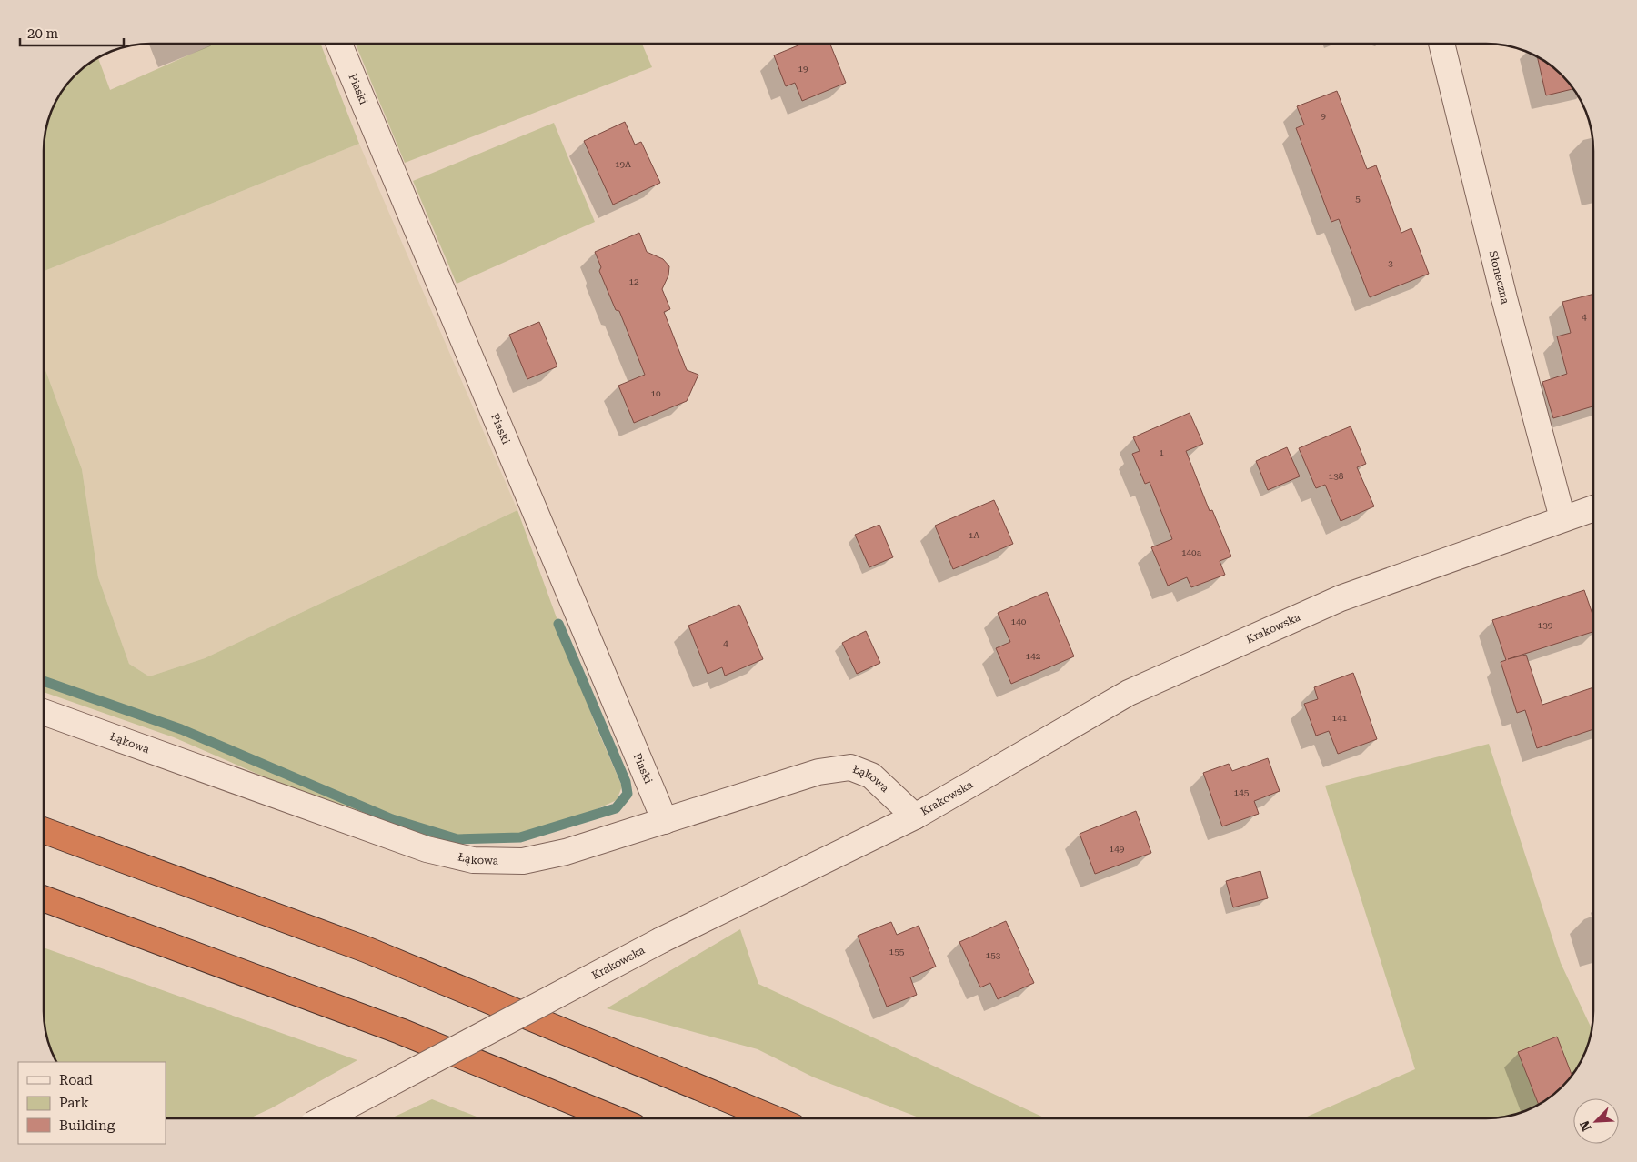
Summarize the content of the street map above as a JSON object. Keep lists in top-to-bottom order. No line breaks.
{"streets":{"street":["Piaski","Słoneczna","Krakowska","Łąkowa"]},"crossings":[["Piaski","Łąkowa"],["Słoneczna","Krakowska"],["Krakowska","Łąkowa"]],"house_numbers":["19","9","19A","5","3","12","4","10","1","138","1A","140a","140","139","4","142","141","145","149","155","153"],"legend":["Road","Park","Building"],"scale_bar":"20 m","north":"bottom left"}
